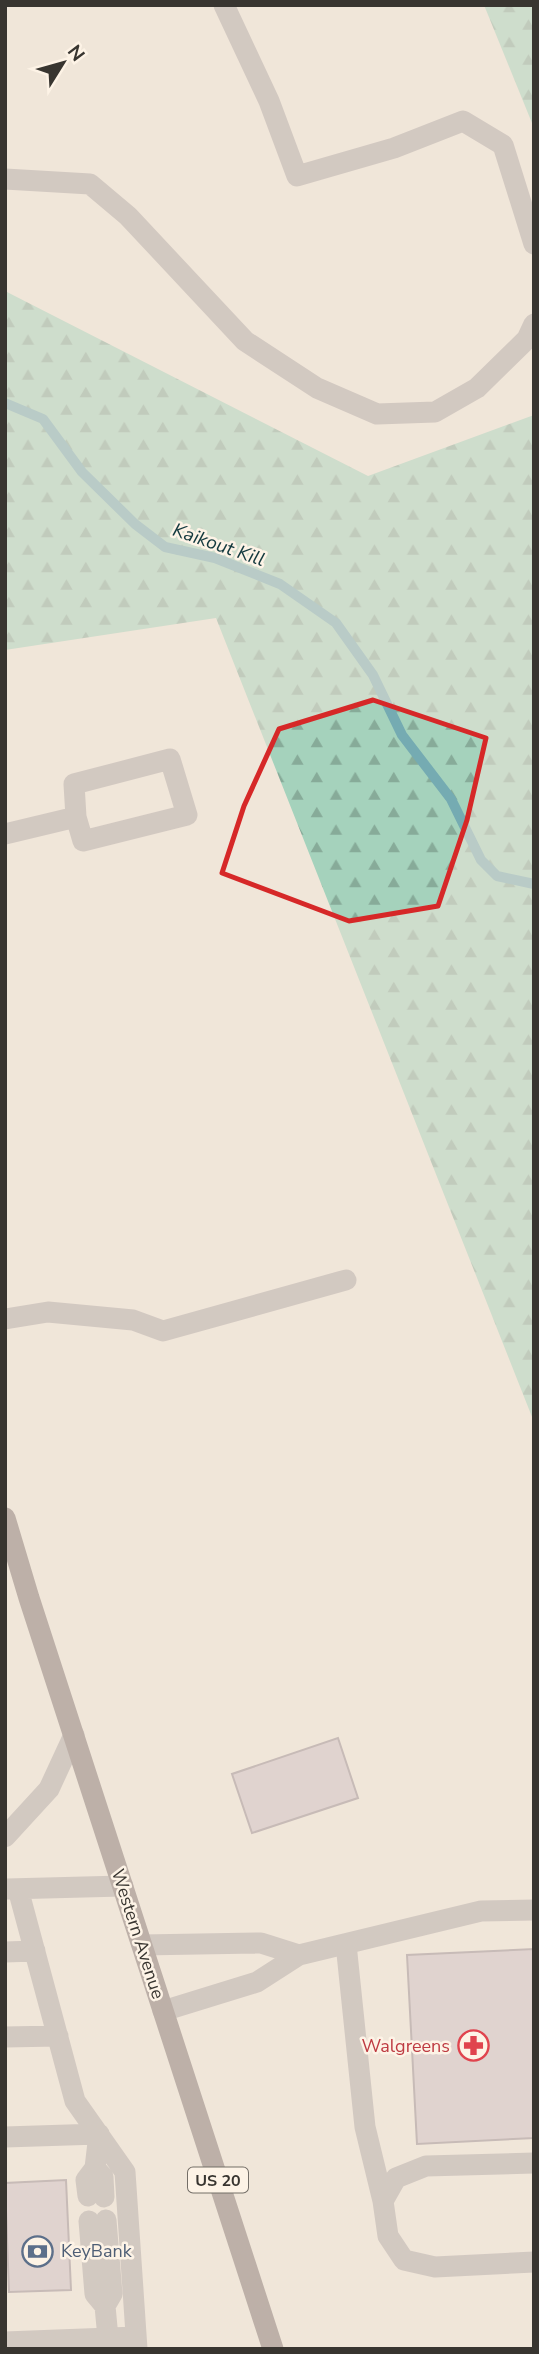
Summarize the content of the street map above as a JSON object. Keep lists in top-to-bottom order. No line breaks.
{"streets":{"main road":["Western Avenue","US 20"]},"water":["Kaikout Kill"],"places":{"pharmacy":["Walgreens"],"bank":["KeyBank"]},"north":"top right"}
